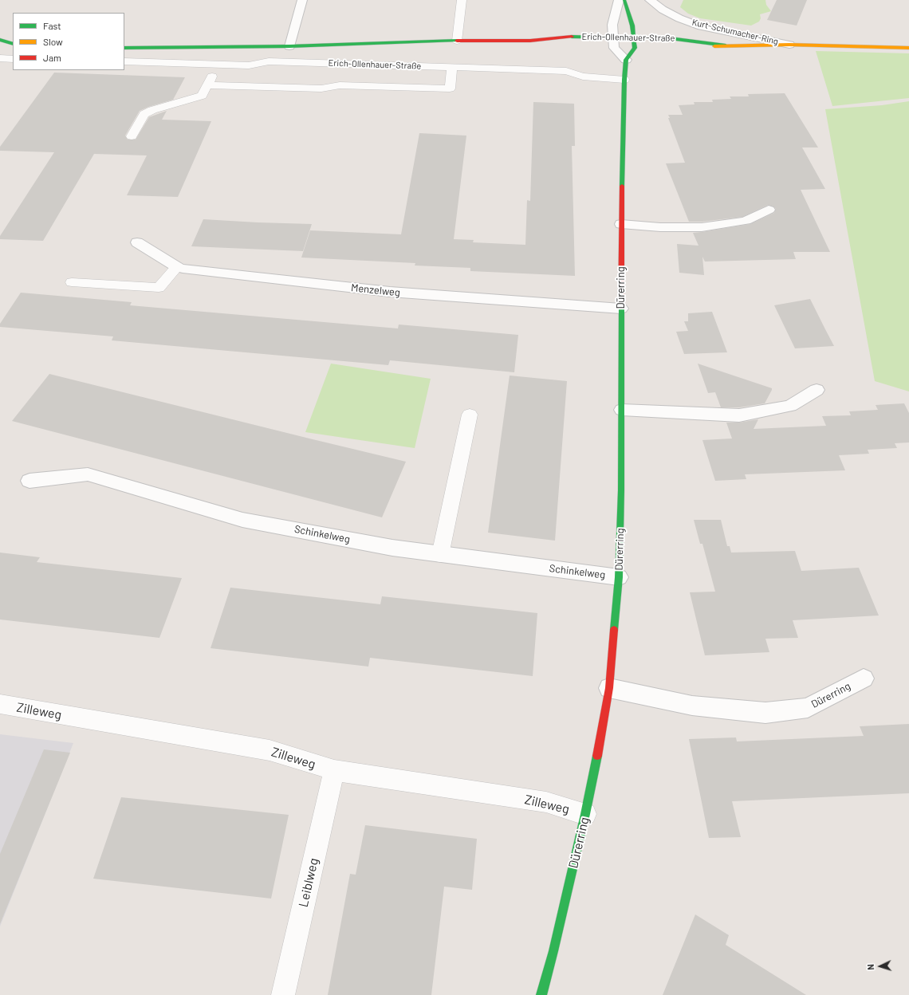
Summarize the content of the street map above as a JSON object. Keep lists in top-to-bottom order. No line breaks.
{"streets":{"street":["Kurt-Schumacher-Ring","Erich-Ollenhauer-Straße","Dürerring","Menzelweg","Schinkelweg"],"lane":["Zilleweg","Leiblweg"]},"crossings":[["Kurt-Schumacher-Ring","Erich-Ollenhauer-Straße"],["Erich-Ollenhauer-Straße","Dürerring"],["Dürerring","Menzelweg"],["Dürerring","Schinkelweg"],["Dürerring","Zilleweg"],["Zilleweg","Leiblweg"]],"legend":["Fast","Slow","Jam"],"north":"left"}
